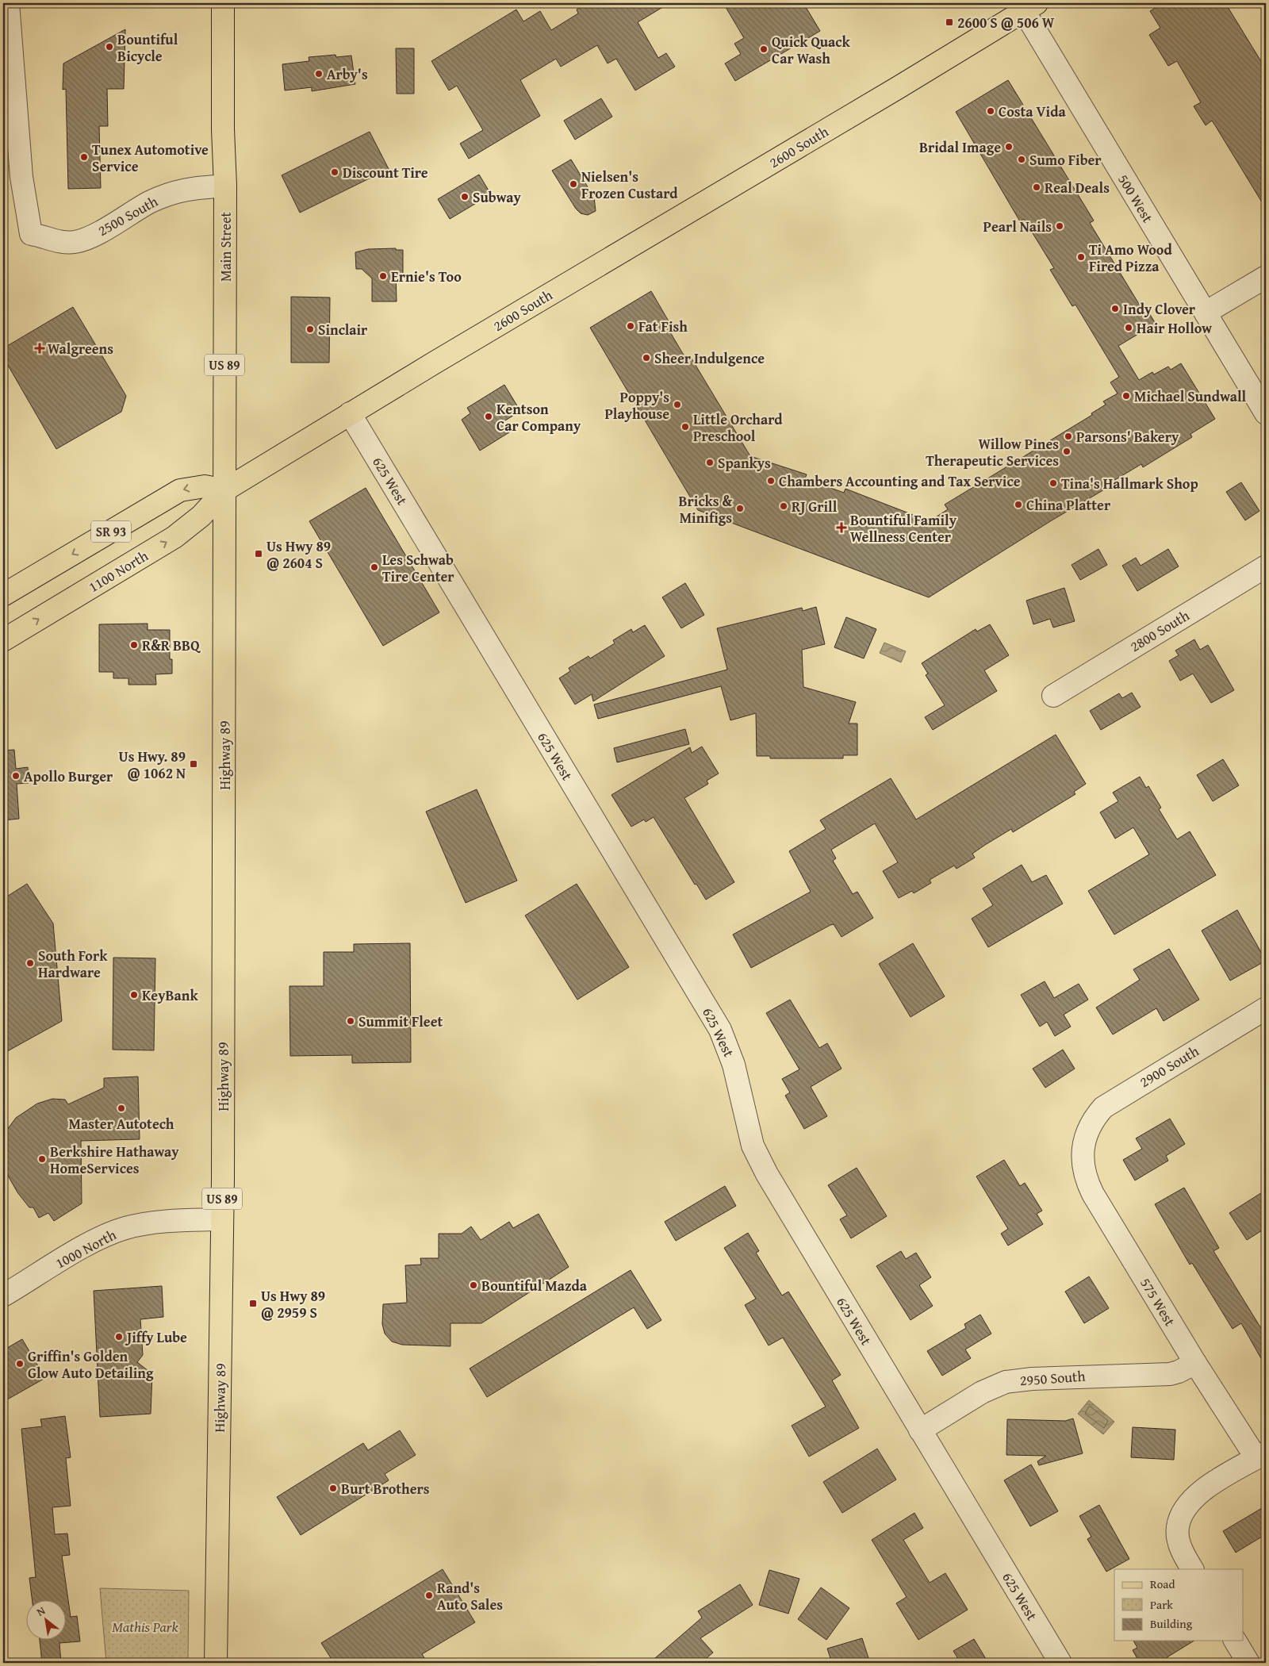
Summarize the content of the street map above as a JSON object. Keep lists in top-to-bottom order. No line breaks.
{"streets":{"main road":["2600 South","Main Street","US 89","SR 93","1100 North","Highway 89"],"street":["500 West","2500 South","625 West","2800 South","2900 South","1000 North","575 West","2950 South"]},"crossings":[["2600 South","500 West"],["2600 South","Main Street"],["2600 South","625 West"],["2600 South","SR 93"],["2600 South","1100 North"],["2600 South","Highway 89"],["2500 South","Main Street"],["Main Street","SR 93"],["Main Street","1100 North"],["Main Street","Highway 89"],["625 West","2950 South"],["SR 93","1100 North"],["SR 93","Highway 89"],["1100 North","Highway 89"],["Highway 89","1000 North"],["2900 South","575 West"],["575 West","2950 South"]],"parks":["Mathis Park"],"places":{"transit":["2600 S @ 506 W","Us Hwy 89 @ 2604 S","Us Hwy. 89 @ 1062 N","Us Hwy 89 @ 2959 S"],"other":["Bountiful Bicycle","Quick Quack Car Wash","Arby's","Costa Vida","Bridal Image","Tunex Automotive Service","Sumo Fiber","Discount Tire","Nielsen's Frozen Custard","Real Deals","Subway","Pearl Nails","Ti Amo Wood Fired Pizza","Ernie's Too","Indy Clover","Fat Fish","Hair Hollow","Sinclair","Sheer Indulgence","Michael Sundwall","Poppy's Playhouse","Kentson Car Company","Little Orchard Preschool","Parsons' Bakery","Willow Pines Therapeutic Services","Spankys","Chambers Accounting and Tax Service","Tina's Hallmark Shop","China Platter","RJ Grill","Bricks & Minifigs","Les Schwab Tire Center","R&R BBQ","Apollo Burger","South Fork Hardware","KeyBank","Summit Fleet","Master Autotech","Berkshire Hathaway HomeServices","Bountiful Mazda","Jiffy Lube","Griffin's Golden Glow Auto Detailing","Burt Brothers","Rand's Auto Sales"],"health":["Walgreens","Bountiful Family Wellness Center"]},"legend":["Road","Park","Building"],"north":"top left"}
